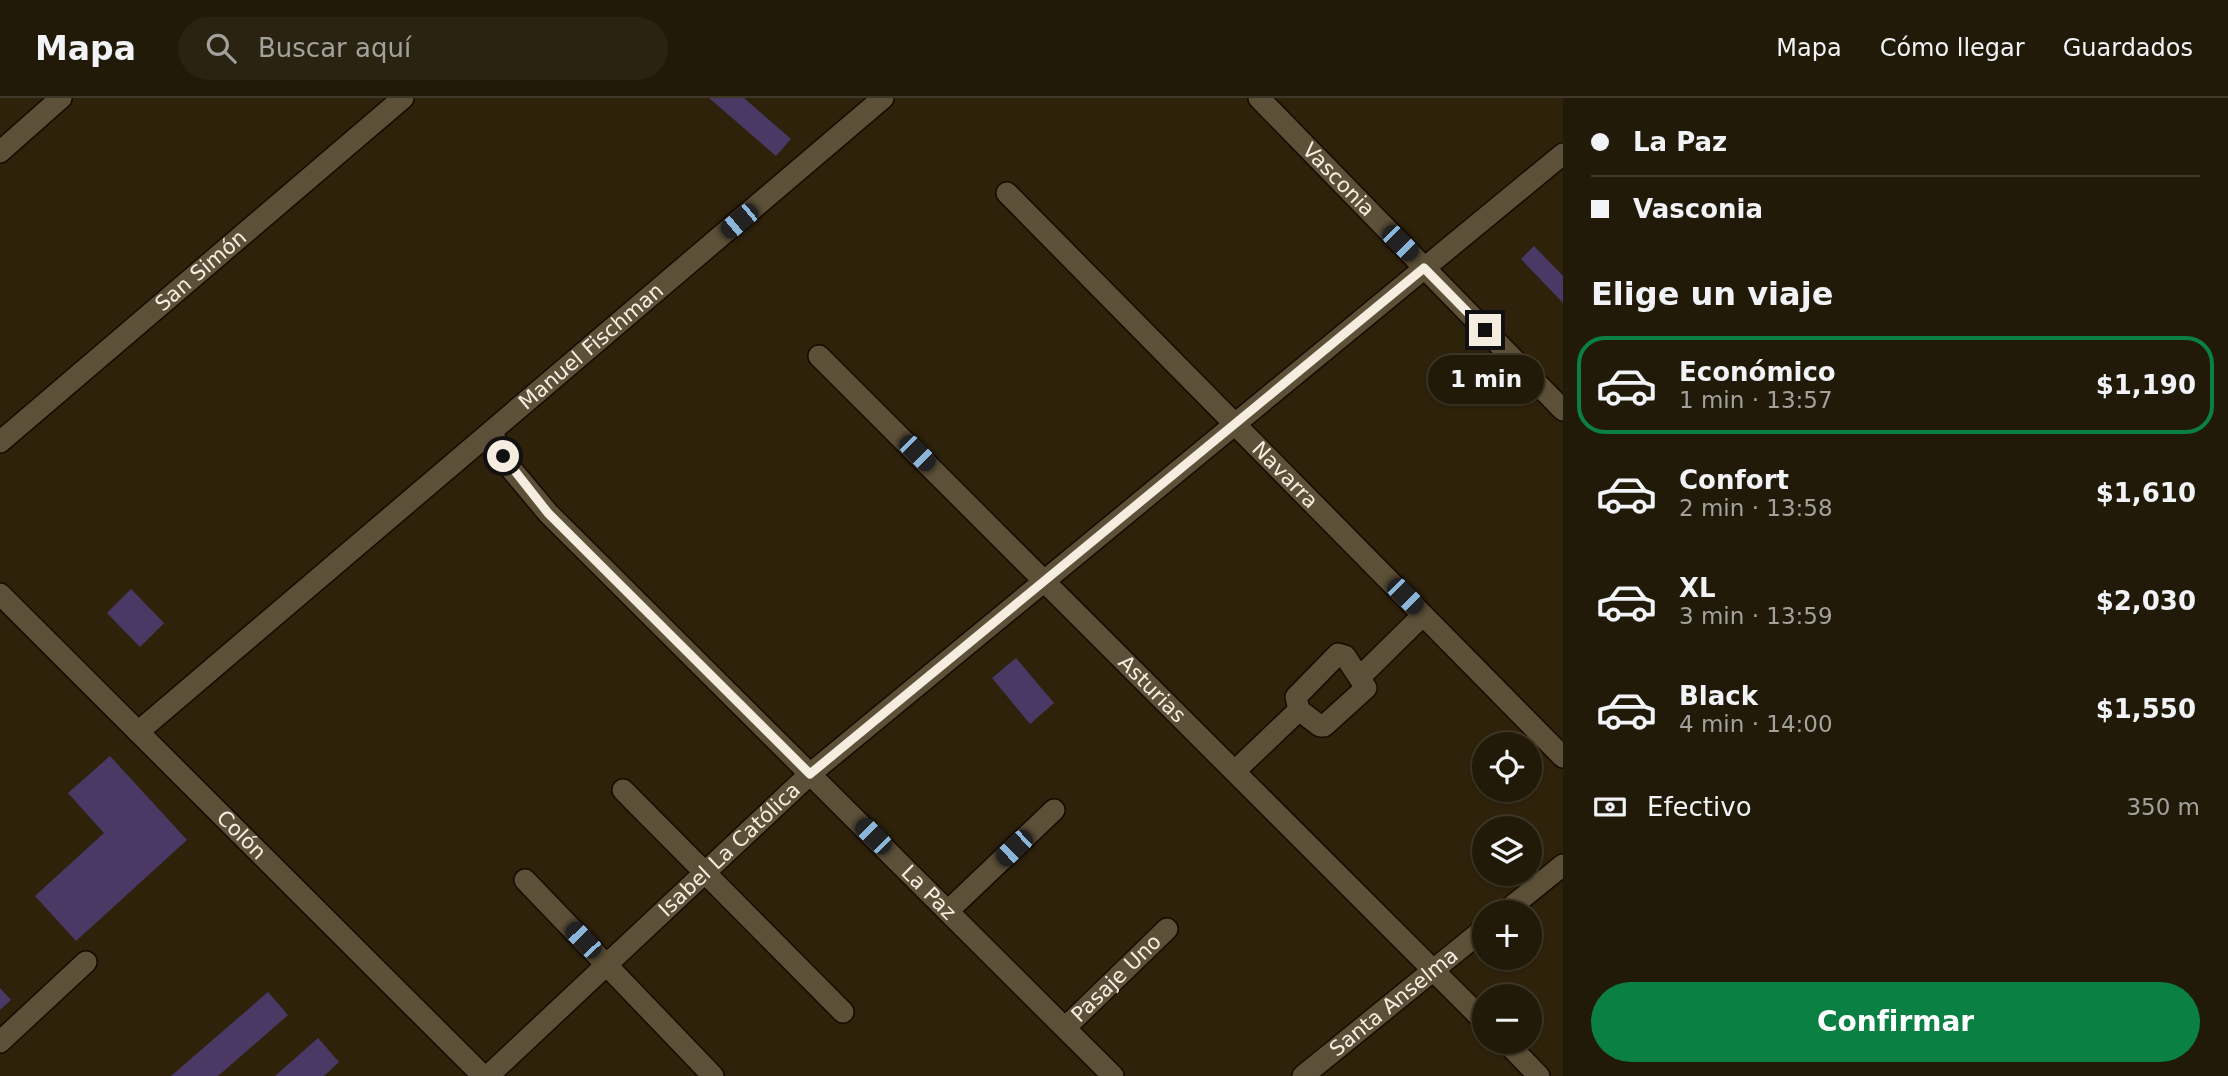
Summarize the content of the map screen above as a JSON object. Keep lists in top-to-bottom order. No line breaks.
{"streets":{"street":["Vasconia","San Simón","Manuel Fischman","Navarra","Asturias","Colón","Isabel La Católica","La Paz","Pasaje Uno","Santa Anselma"]},"crossings":[["Vasconia","Isabel La Católica"],["Manuel Fischman","Colón"],["Manuel Fischman","La Paz"],["Navarra","Isabel La Católica"],["Asturias","Isabel La Católica"],["Asturias","Santa Anselma"],["Isabel La Católica","La Paz"],["La Paz","Pasaje Uno"]],"page":{"header":"Mapa","search":"Buscar aquí","nav":["Mapa","Cómo llegar","Guardados"],"banner":["La Paz","Vasconia"],"heading":"Elige un viaje","list":[{"name":"Económico","note":"1 min · 13:57","value":"$1,190"},{"name":"Confort","note":"2 min · 13:58","value":"$1,610"},{"name":"XL","note":"3 min · 13:59","value":"$2,030"},{"name":"Black","note":"4 min · 14:00","value":"$1,550"}],"bubble":"1 min","map_buttons":["+","−"],"pay":["Efectivo","350 m"],"buttons":"Confirmar"}}
